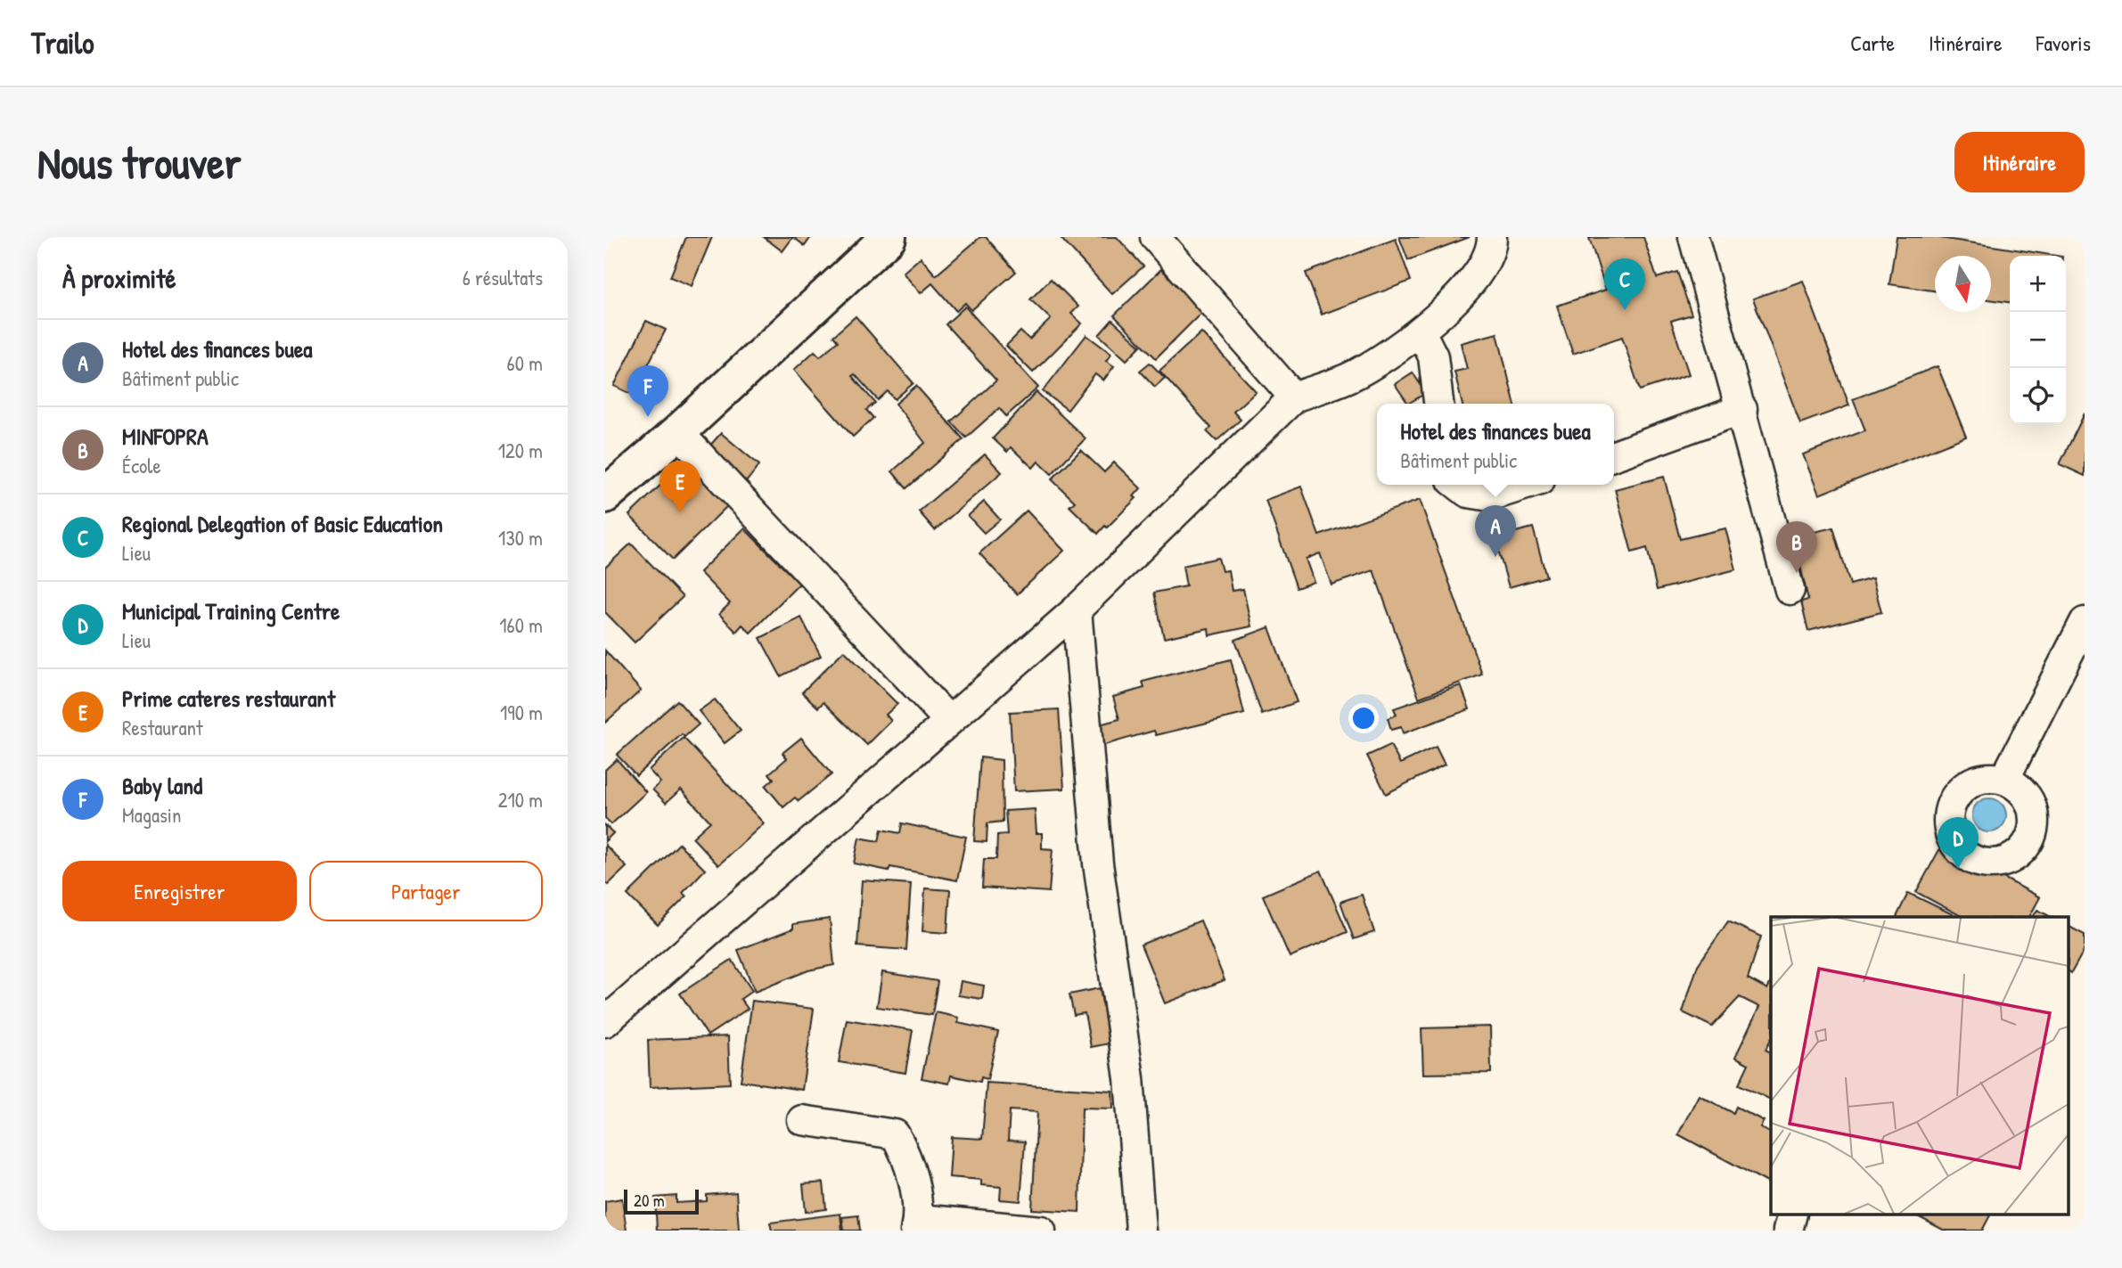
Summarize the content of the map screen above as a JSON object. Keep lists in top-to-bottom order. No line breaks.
{"scale_bar":"20 m","north":"bottom","page":{"header":"Trailo","nav":["Carte","Itinéraire","Favoris"],"buttons":["Itinéraire",["Enregistrer","Partager"]],"title":"Nous trouver","heading":["À proximité","6 résultats"],"map_buttons":["+","−"],"pins":["C","F","E","A","B","D"],"list":[{"mark":"A","name":"Hotel des finances buea","note":"Bâtiment public","value":"60 m"},{"mark":"B","name":"MINFOPRA","note":"École","value":"120 m"},{"mark":"C","name":"Regional Delegation of Basic Education","note":"Lieu","value":"130 m"},{"mark":"D","name":"Municipal Training Centre","note":"Lieu","value":"160 m"},{"mark":"E","name":"Prime cateres restaurant","note":"Restaurant","value":"190 m"},{"mark":"F","name":"Baby land","note":"Magasin","value":"210 m"}],"popup":["Hotel des finances buea","Bâtiment public"],"scale":"20 m"}}
